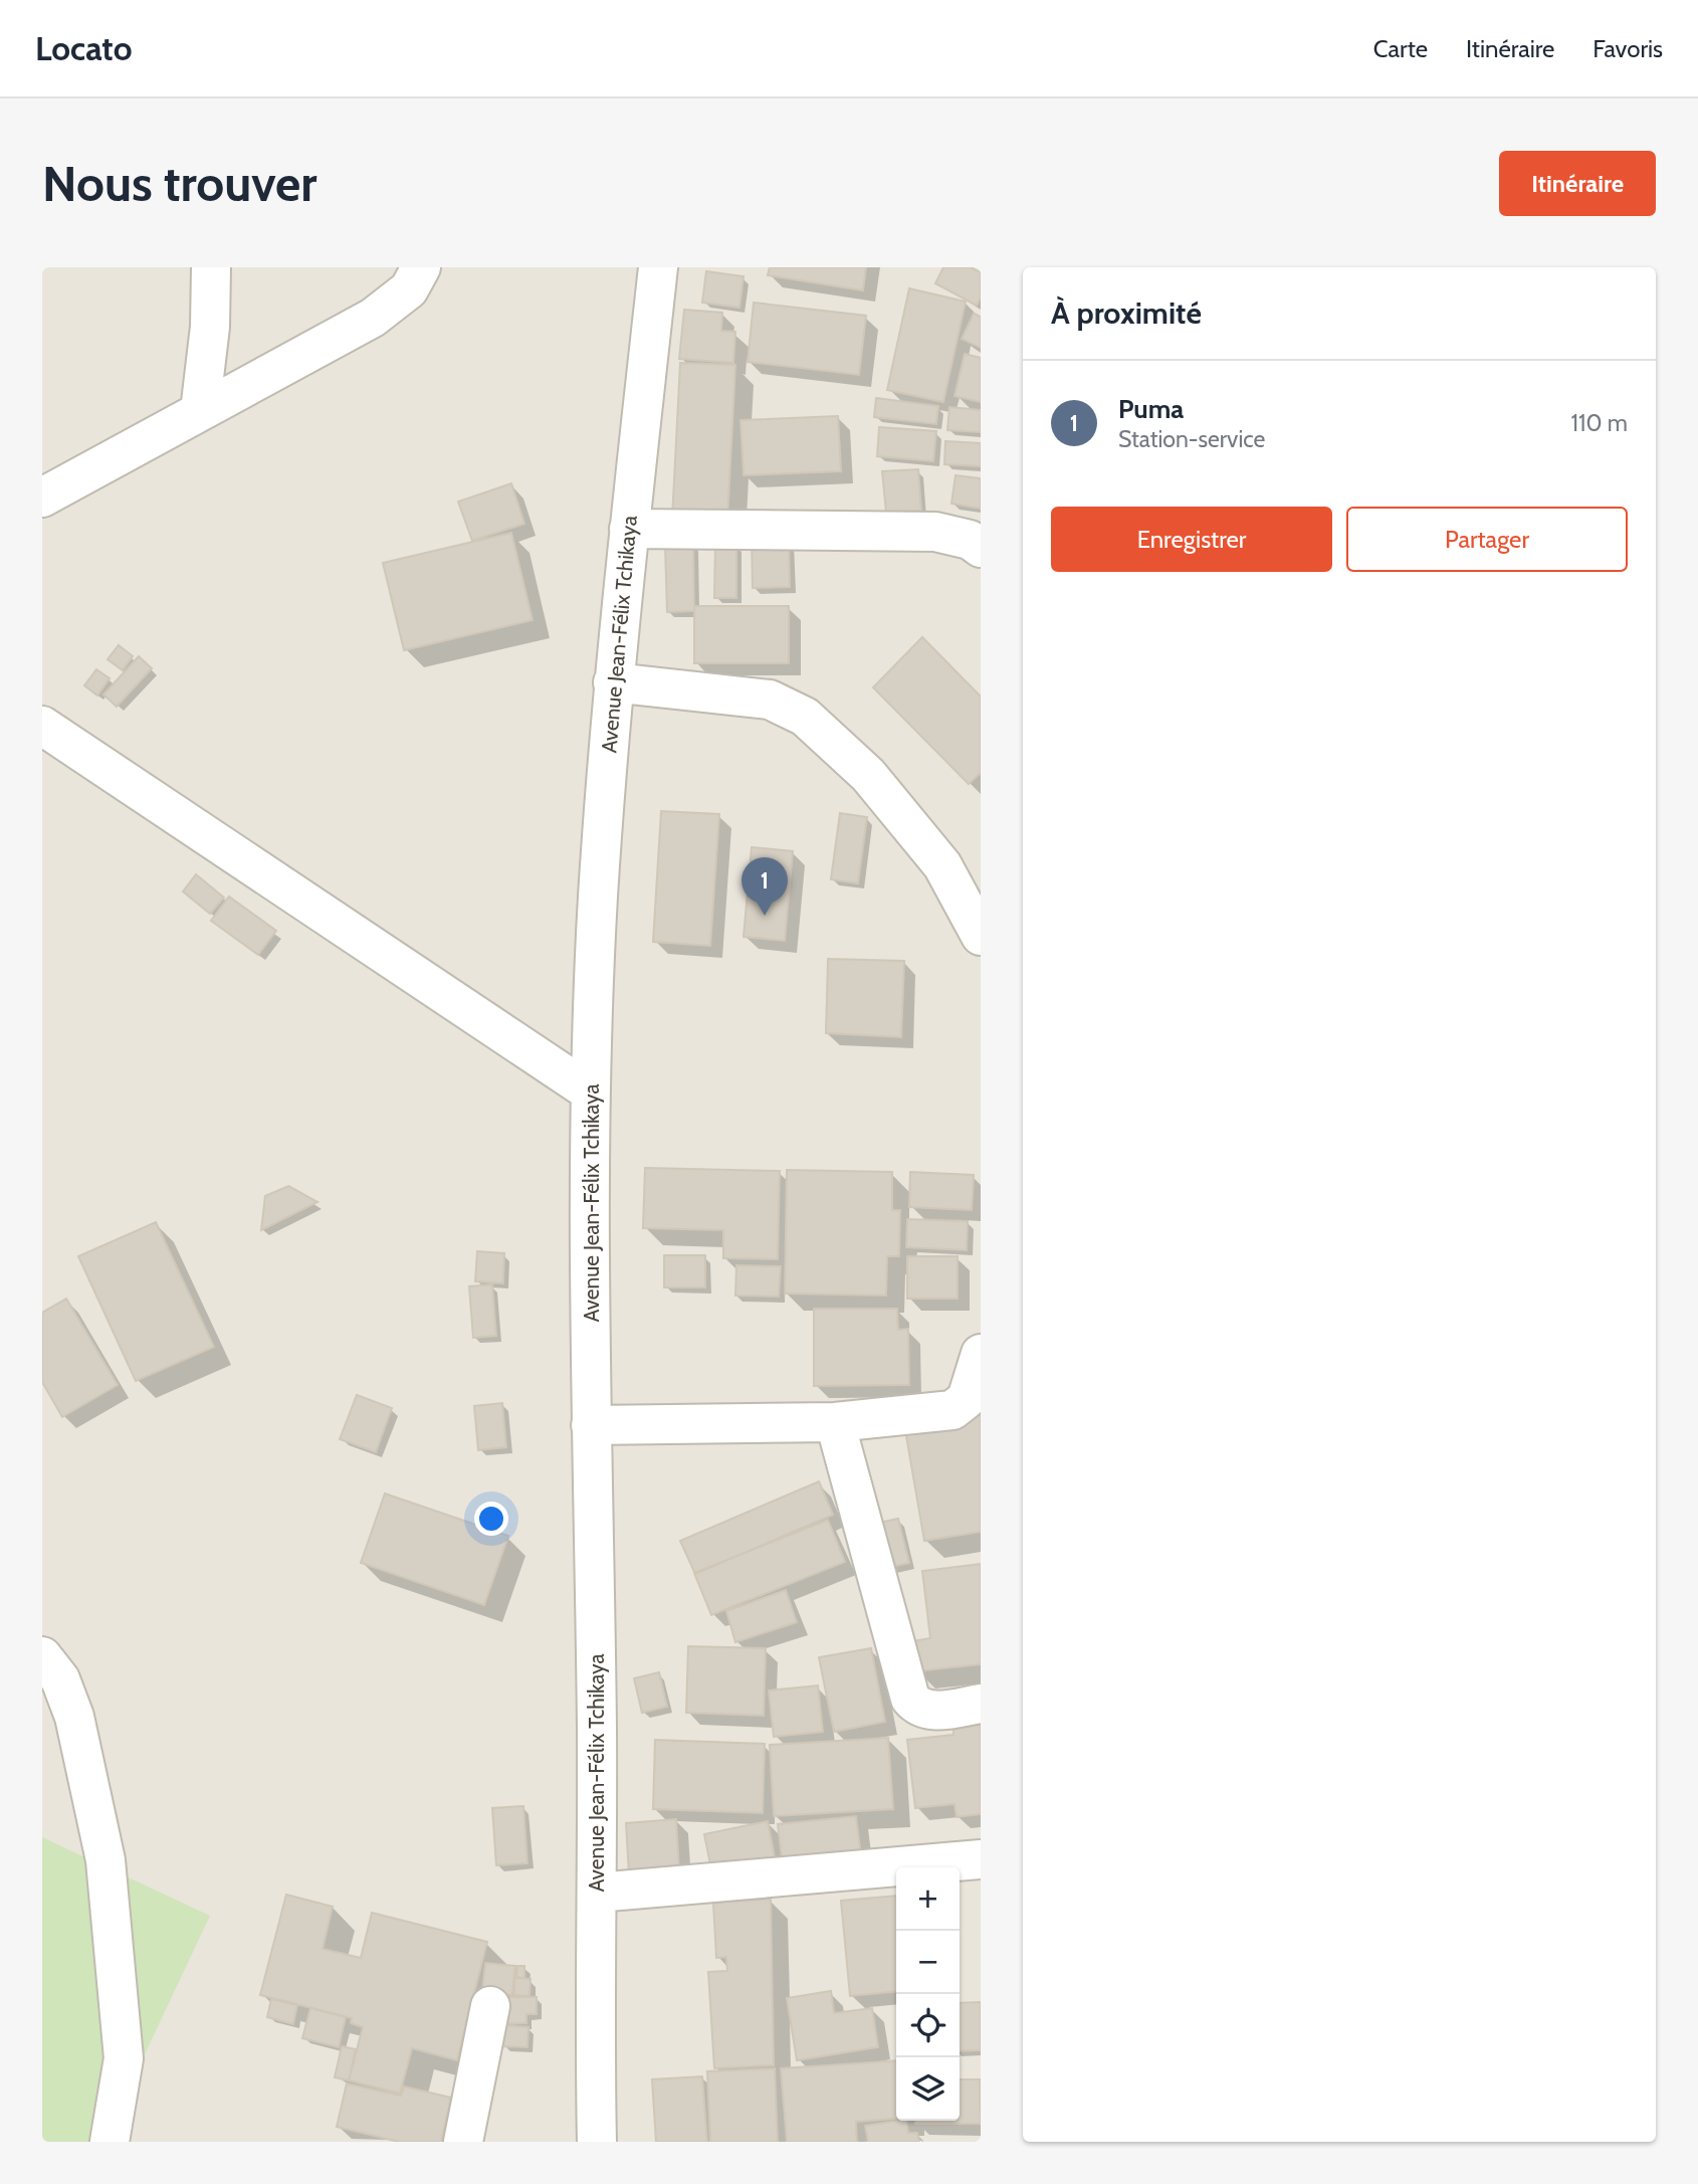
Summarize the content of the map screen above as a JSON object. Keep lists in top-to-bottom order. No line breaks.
{"streets":{"street":["Avenue Jean-Félix Tchikaya"]},"page":{"header":"Locato","nav":["Carte","Itinéraire","Favoris"],"buttons":["Itinéraire",["Enregistrer","Partager"]],"title":"Nous trouver","heading":"À proximité","list":[{"mark":"1","name":"Puma","note":"Station-service","value":"110 m"}],"pins":"1","map_buttons":["+","−"]}}
